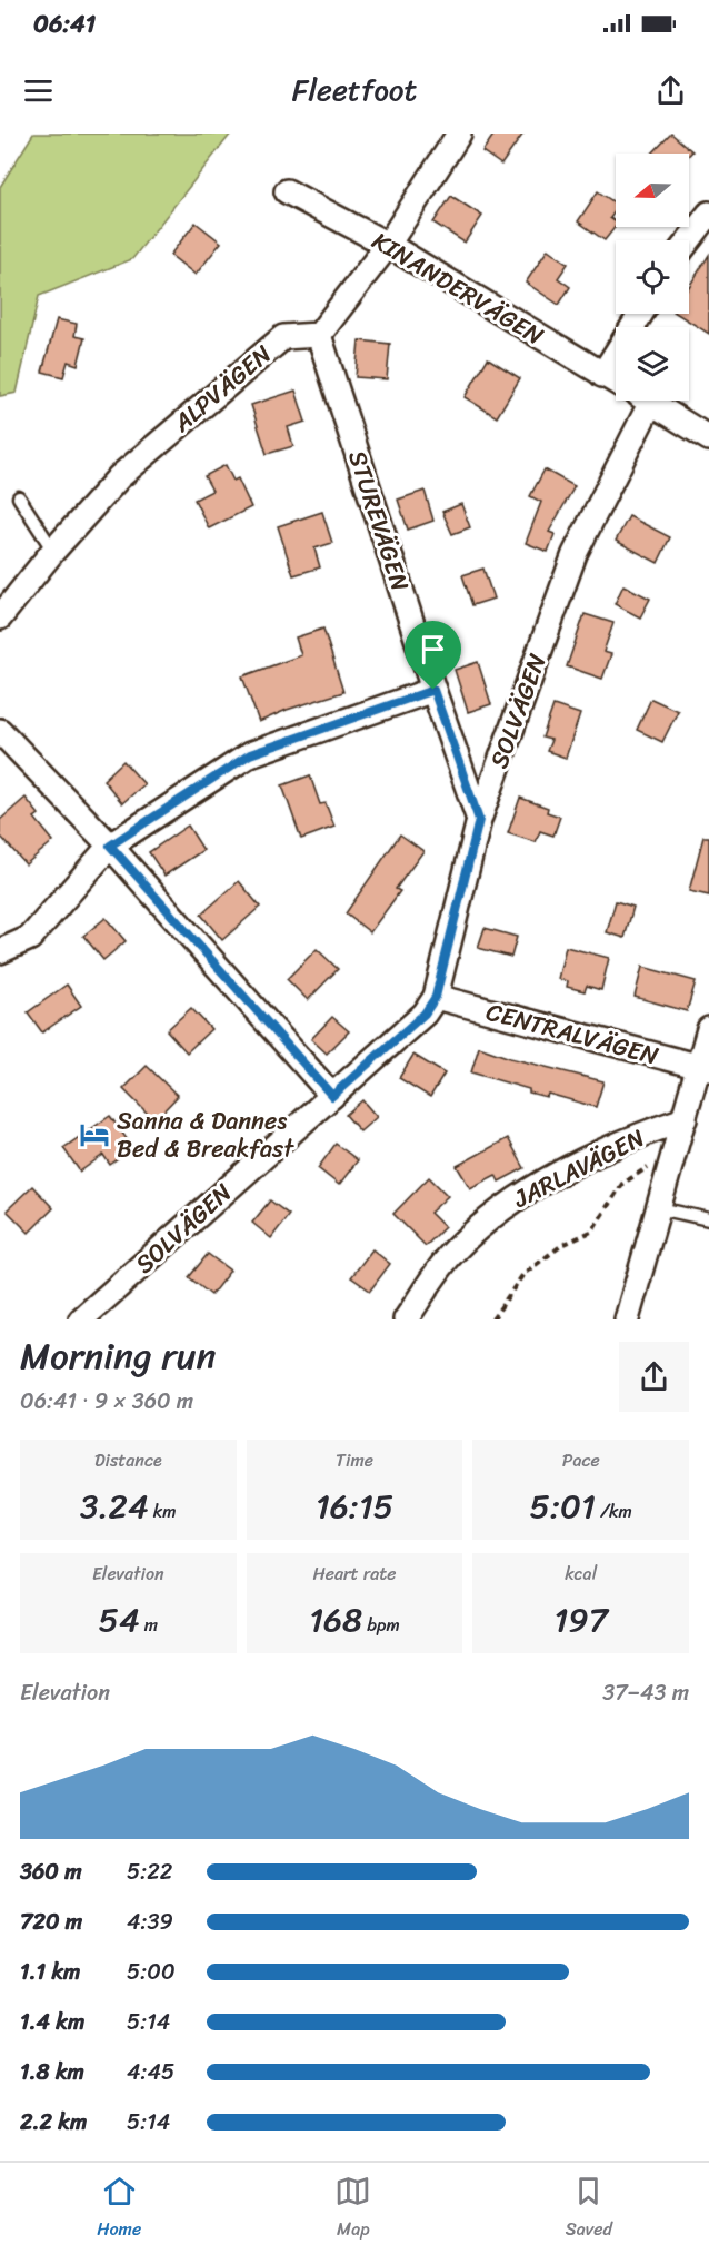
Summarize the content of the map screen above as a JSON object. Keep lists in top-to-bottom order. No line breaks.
{"streets":{"street":["KINANDERVÄGEN","ALPVÄGEN","STUREVÄGEN","SOLVÄGEN","CENTRALVÄGEN","JARLAVÄGEN"]},"crossings":[["KINANDERVÄGEN","SOLVÄGEN"],["ALPVÄGEN","STUREVÄGEN"],["STUREVÄGEN","SOLVÄGEN"],["SOLVÄGEN","CENTRALVÄGEN"]],"places":{"hotel":["Sanna & Dannes Bed & Breakfast"]},"north":"left","page":{"status":"06:41","header":"Fleetfoot","heading":["Morning run","06:41 · 9 × 360 m"],"stats":[["Distance","3.24 km"],["Time","16:15"],["Pace","5:01 /km"],["Elevation","54 m"],["Heart rate","168 bpm"],["kcal","197"]],"chart":["Elevation","37–43 m"],"list":[{"name":"360 m","note":"5:22"},{"name":"720 m","note":"4:39"},{"name":"1.1 km","note":"5:00"},{"name":"1.4 km","note":"5:14"},{"name":"1.8 km","note":"4:45"},{"name":"2.2 km","note":"5:14"}],"tabs":["Home","Map","Saved"]}}
